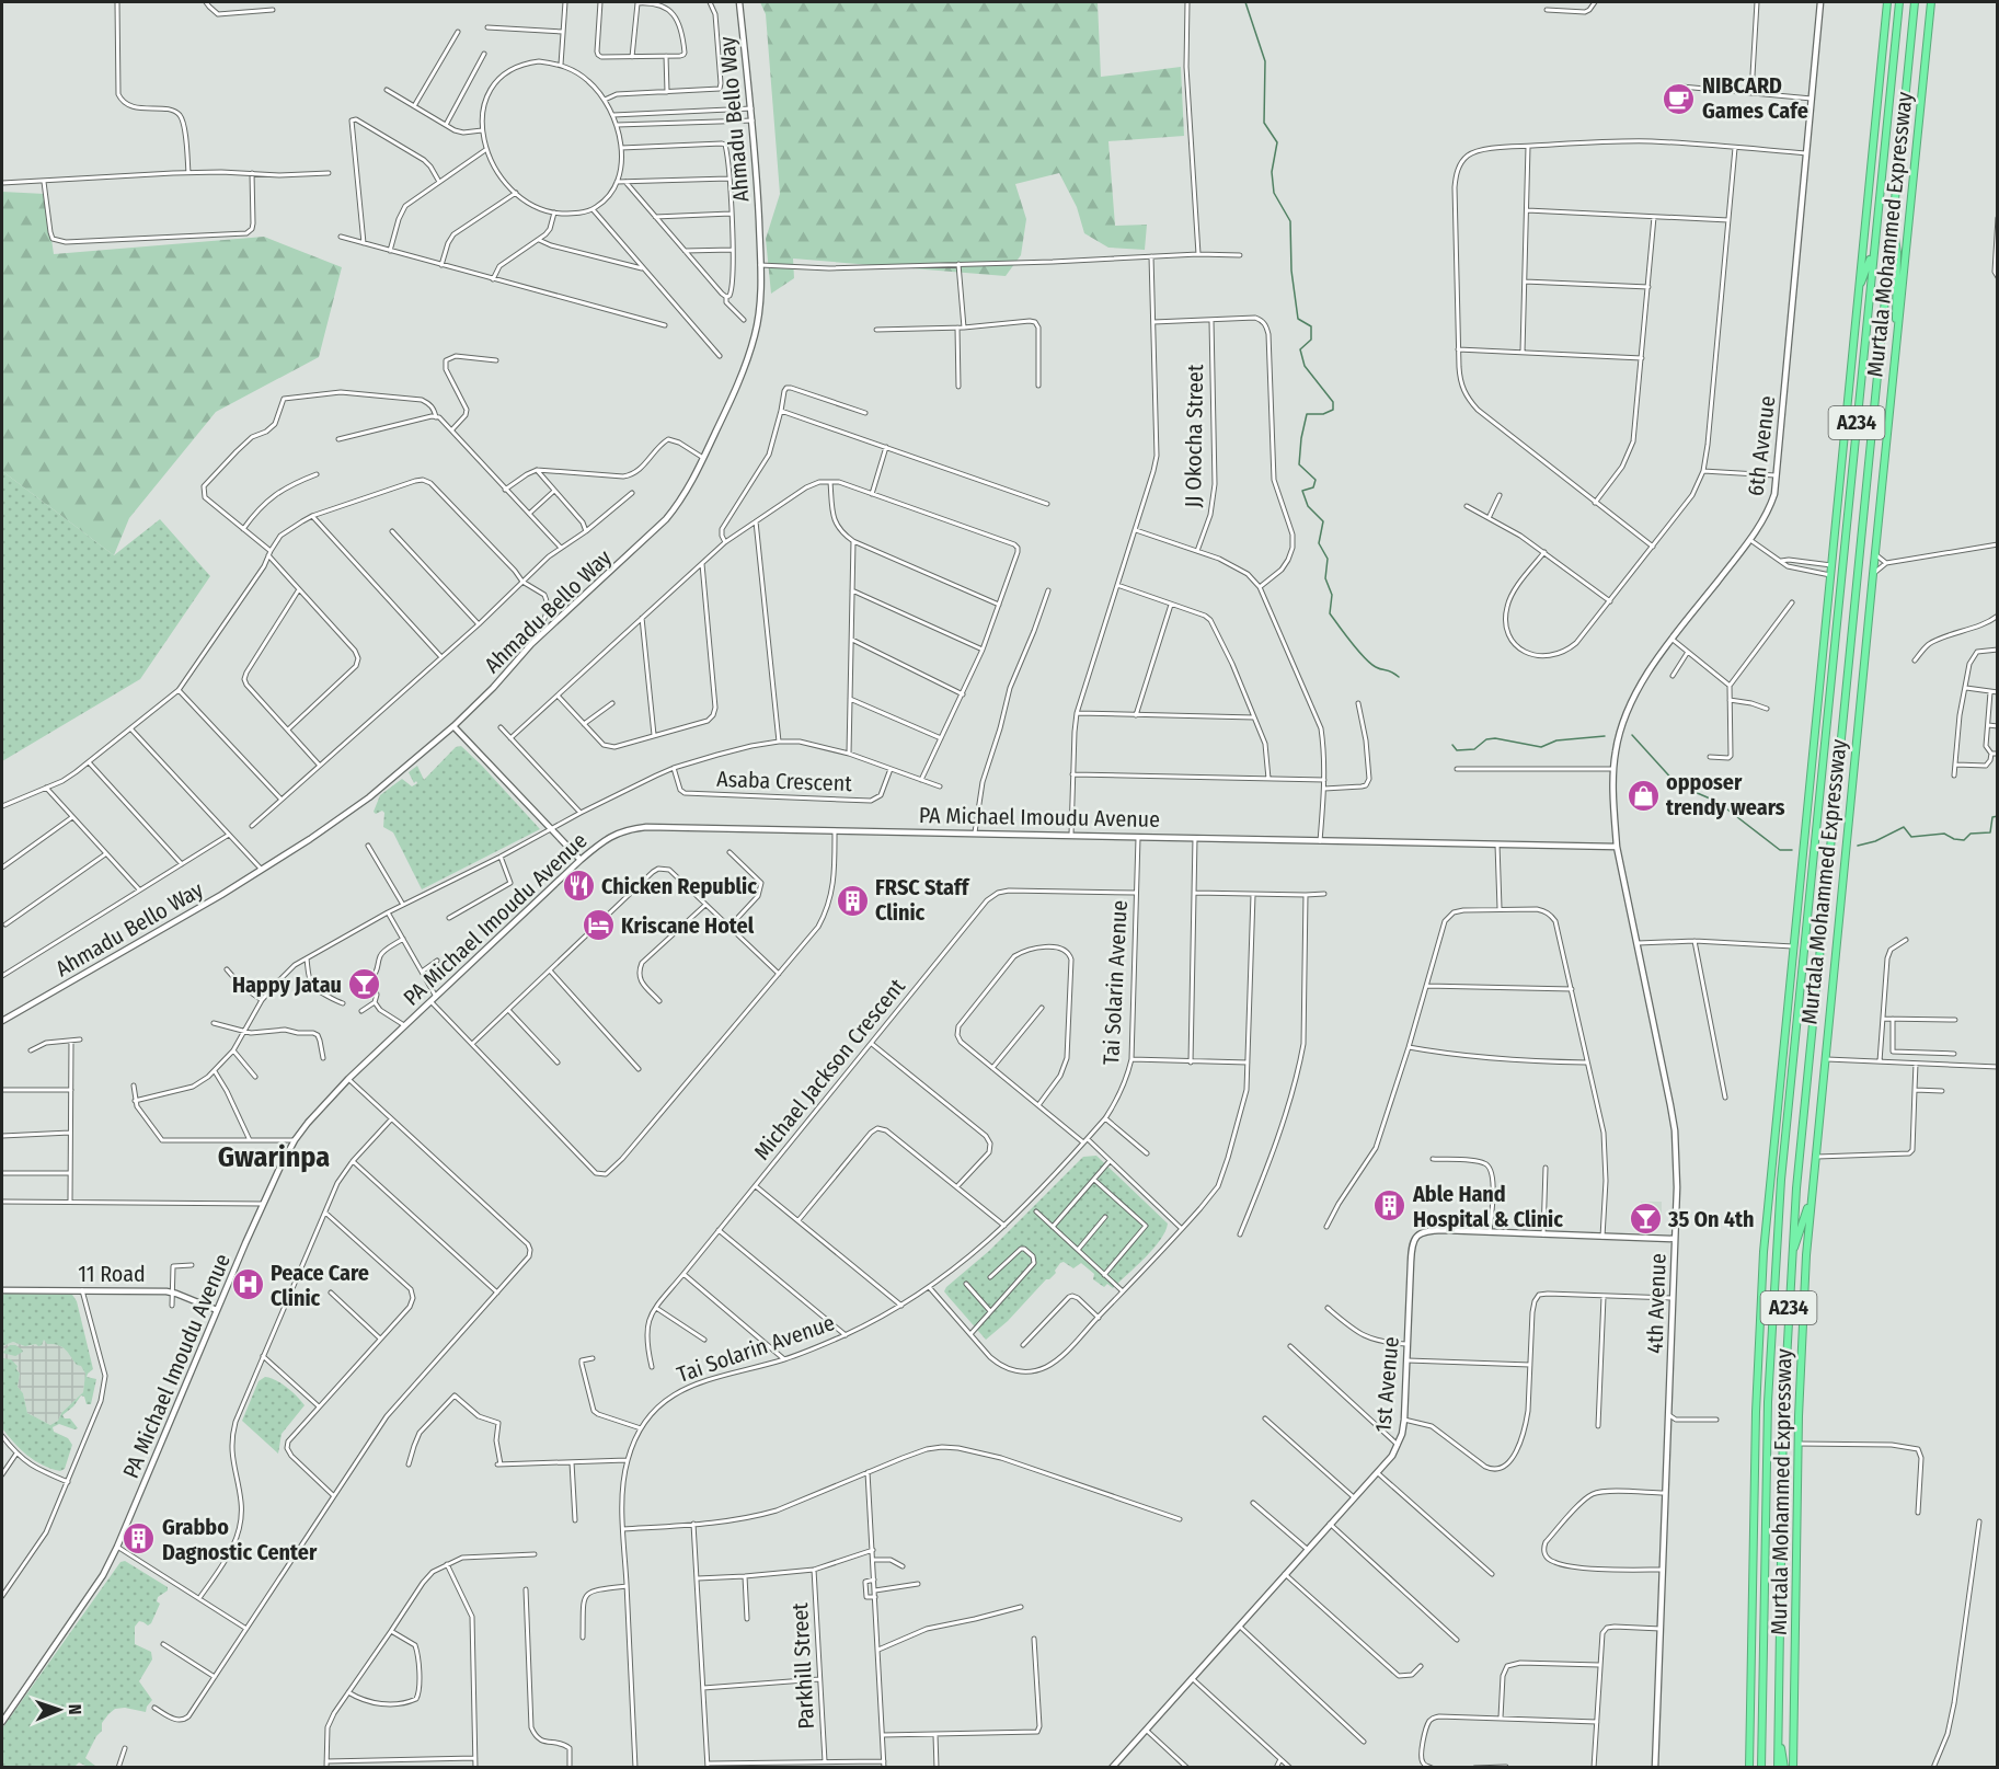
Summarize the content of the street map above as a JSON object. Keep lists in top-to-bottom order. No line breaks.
{"streets":{"highway":["Murtala Mohammed Expressway","A234"],"street":["Ahmadu Bello Way","JJ Okocha Street","6th Avenue","Asaba Crescent","PA Michael Imoudu Avenue","Tai Solarin Avenue","Michael Jackson Crescent","11 Road","4th Avenue","1st Avenue","Parkhill Street"]},"crossings":[["6th Avenue","PA Michael Imoudu Avenue"],["6th Avenue","4th Avenue"],["PA Michael Imoudu Avenue","Tai Solarin Avenue"],["PA Michael Imoudu Avenue","11 Road"],["PA Michael Imoudu Avenue","4th Avenue"],["Tai Solarin Avenue","Michael Jackson Crescent"],["4th Avenue","1st Avenue"]],"districts":["Gwarinpa"],"places":{"cafe":["NIBCARD Games Cafe"],"shop":["opposer trendy wears"],"restaurant":["Chicken Republic"],"building":["FRSC Staff Clinic","Able Hand Hospital & Clinic","Grabbo Dagnostic Center"],"hotel":["Kriscane Hotel"],"bar":["Happy Jatau","35 On 4th"],"hospital":["Peace Care Clinic"]},"north":"right"}
